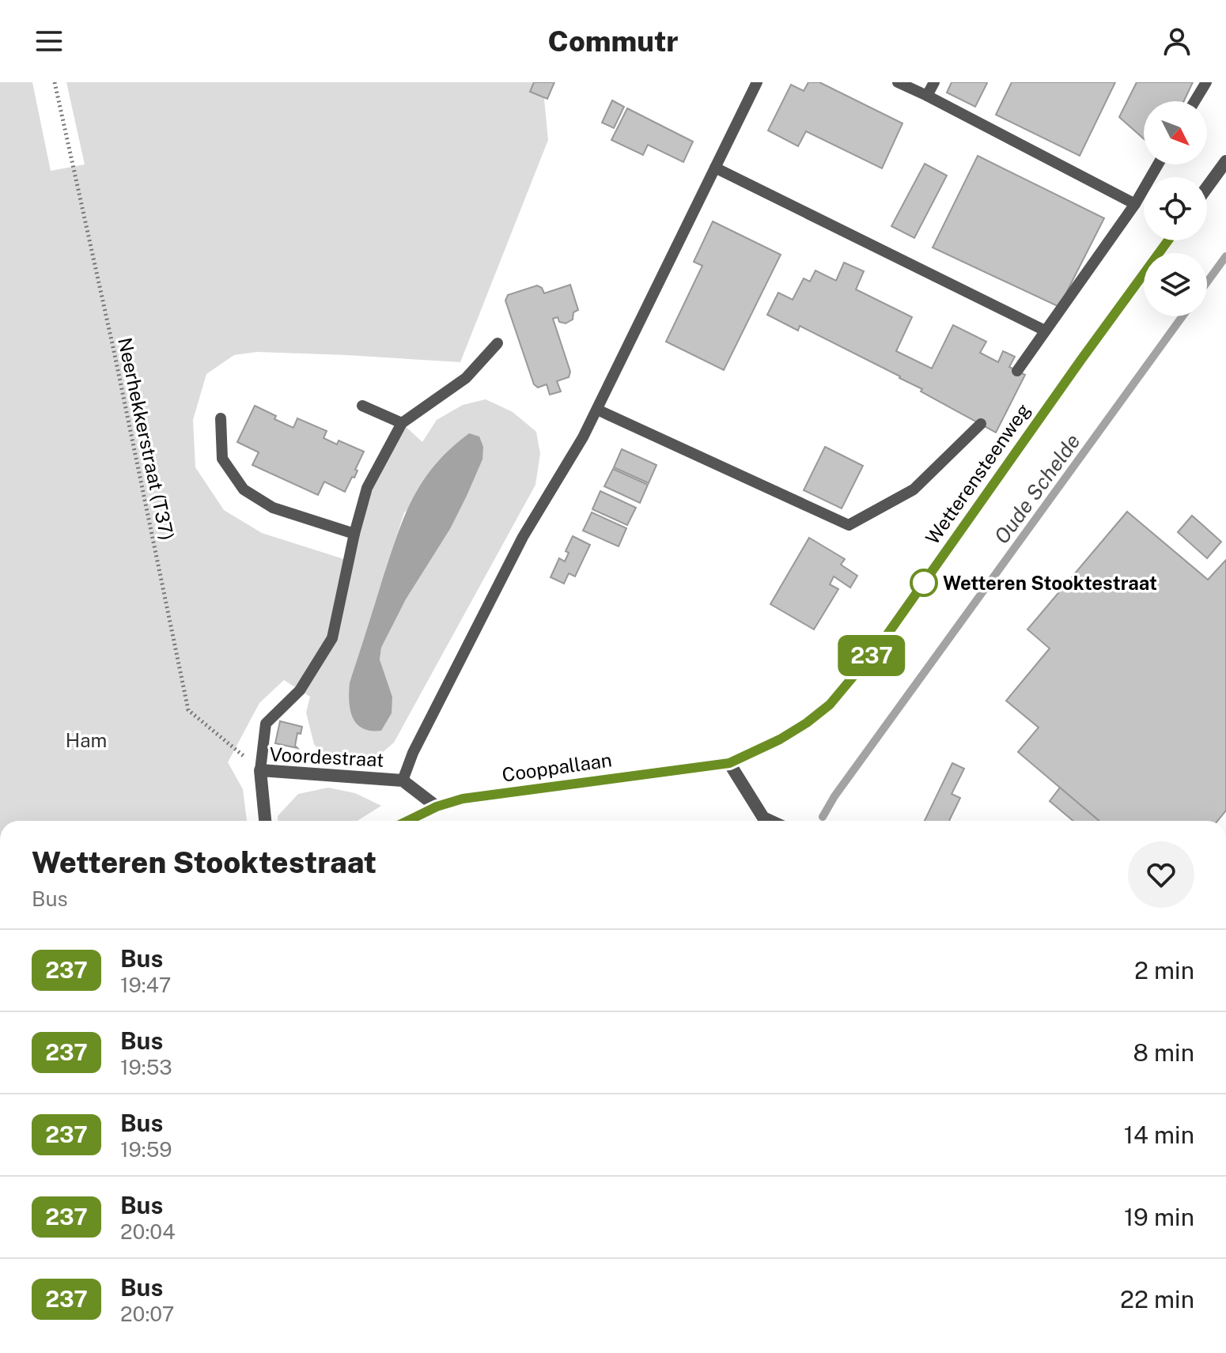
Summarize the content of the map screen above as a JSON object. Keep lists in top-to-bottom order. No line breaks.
{"streets":{"street":["Wetterensteenweg","Voordestraat","Cooppallaan"],"path":["Neerhekkerstraat (T37)"]},"crossings":[["Neerhekkerstraat (T37)","Voordestraat"],["Wetterensteenweg","Cooppallaan"],["Voordestraat","Cooppallaan"]],"water":["Oude Schelde"],"parks":["Ham"],"places":["Wetteren Stooktestraat"],"lines":["bus line 237"],"north":"bottom right","page":{"header":"Commutr","on_map":"237","heading":["Wetteren Stooktestraat","Bus"],"list":[{"mark":"237","name":"Bus","note":"19:47","value":"2 min"},{"mark":"237","name":"Bus","note":"19:53","value":"8 min"},{"mark":"237","name":"Bus","note":"19:59","value":"14 min"},{"mark":"237","name":"Bus","note":"20:04","value":"19 min"},{"mark":"237","name":"Bus","note":"20:07","value":"22 min"}]}}
